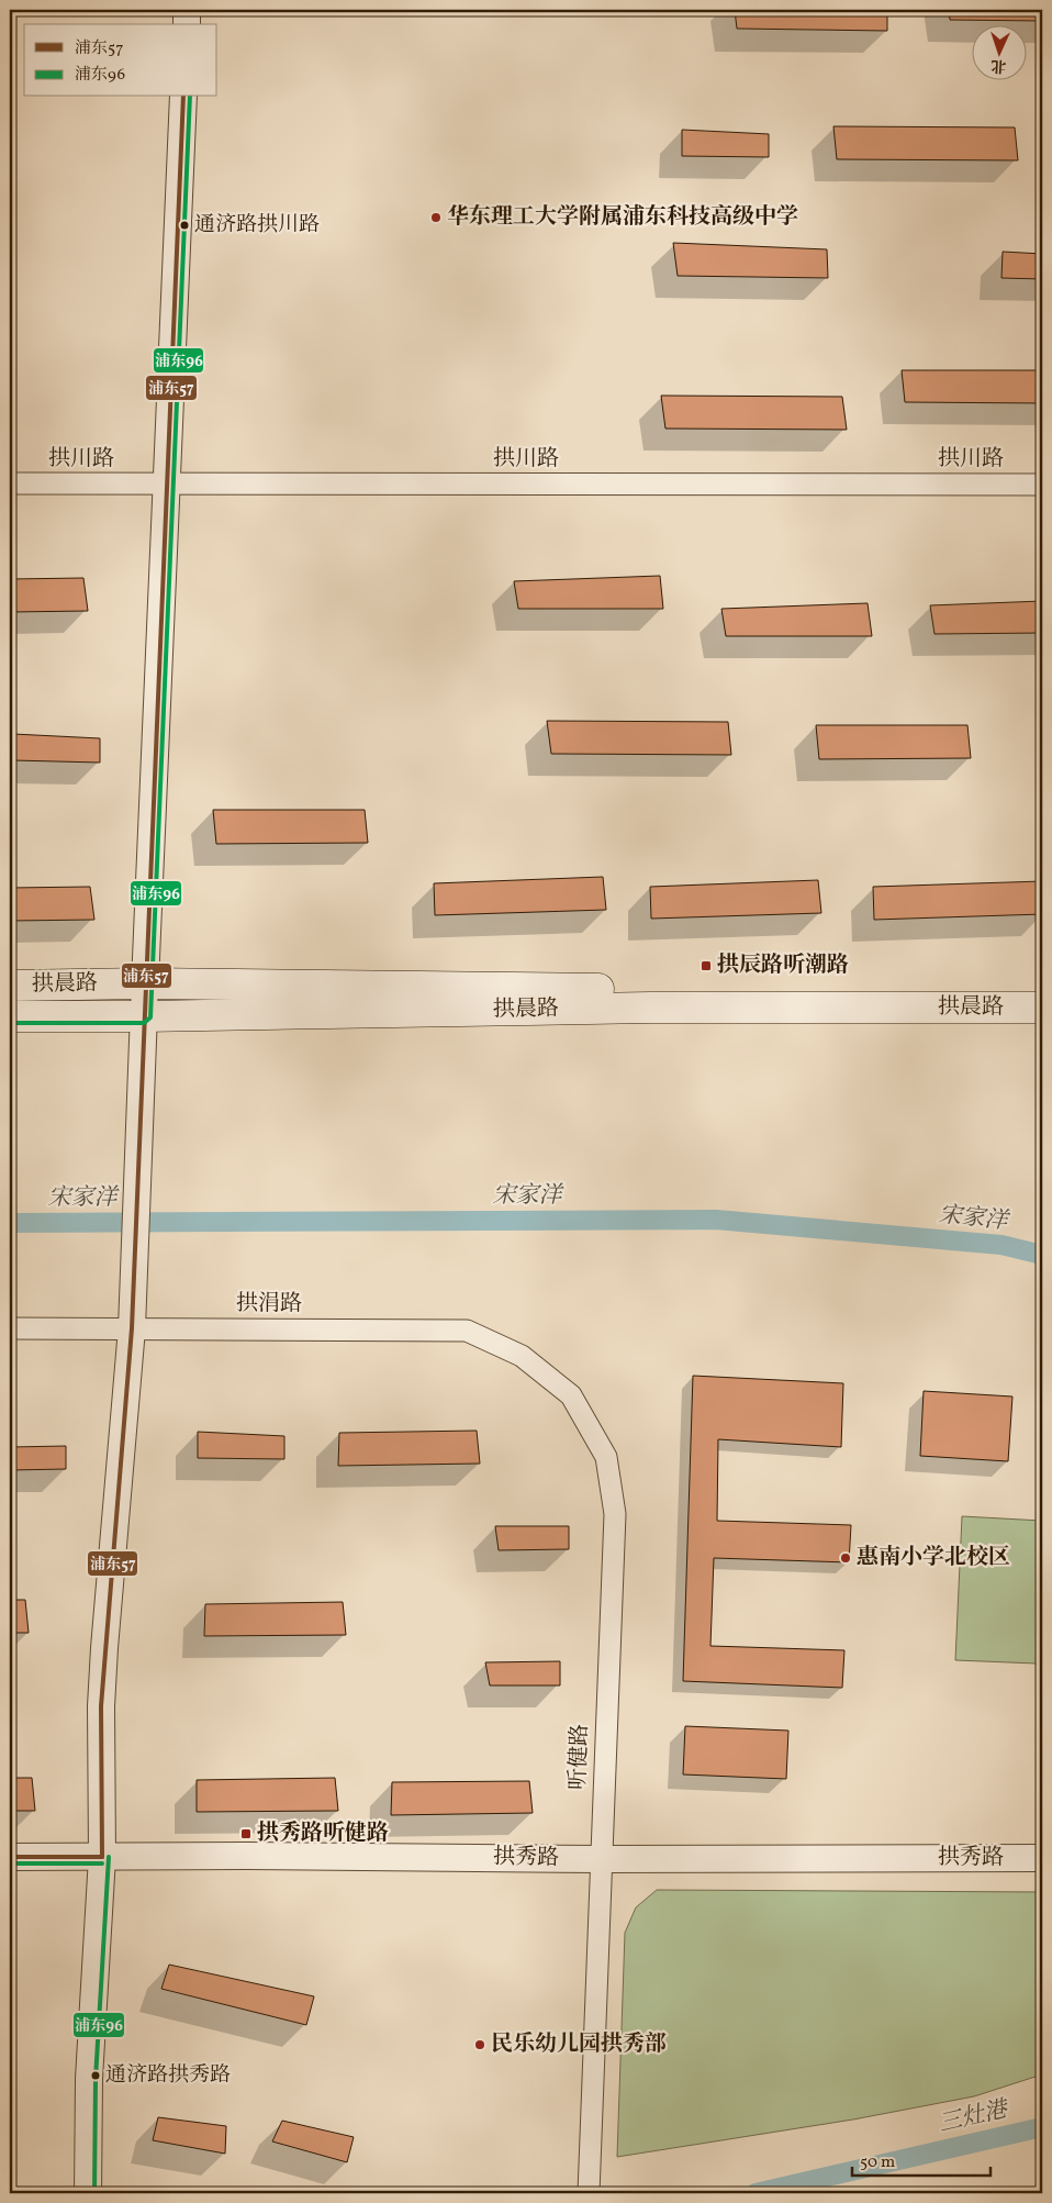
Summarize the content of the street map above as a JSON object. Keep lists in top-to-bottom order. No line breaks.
{"streets":{"main road":["拱晨路"],"street":["拱川路","拱涓路","听健路","拱秀路"]},"crossings":[["拱涓路","听健路"],["听健路","拱秀路"]],"water":["宋家洋","三灶港"],"places":{"other":["华东理工大学附属浦东科技高级中学","通济路拱川路","惠南小学北校区","民乐幼儿园拱秀部","通济路拱秀路"],"transit":["拱辰路听潮路","拱秀路听健路"]},"lines":["transit line 浦东57","transit line 浦东96"],"legend":["浦东57","浦东96"],"scale_bar":"50 m","north":"bottom"}
